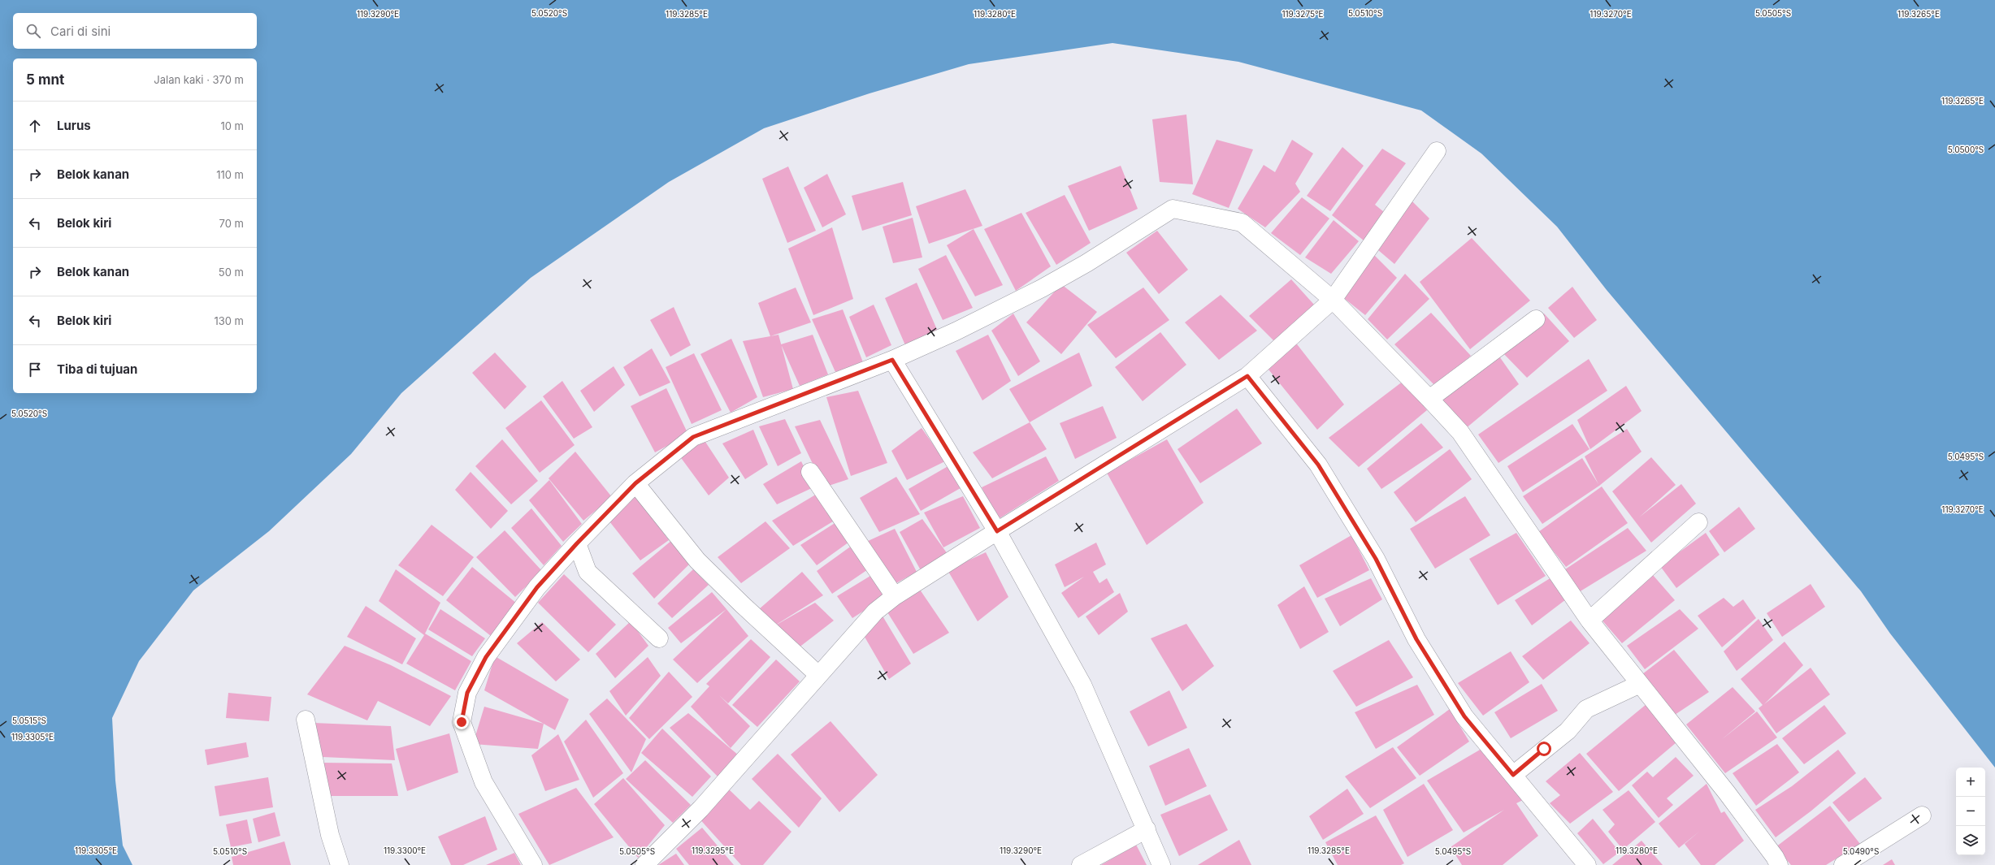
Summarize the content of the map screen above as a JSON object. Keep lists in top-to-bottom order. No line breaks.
{"page":{"search":"Cari di sini","heading":["5 mnt","Jalan kaki · 370 m"],"list":[["Lurus","10 m"],["Belok kanan","110 m"],["Belok kiri","70 m"],["Belok kanan","50 m"],["Belok kiri","130 m"],"Tiba di tujuan"],"map_buttons":["+","−"]},"coordinates":["5.0520°S","5.0510°S","5.0505°S","119.3290°E","119.3285°E","119.3275°E","119.3280°E","119.3270°E","119.3265°E","5.0500°S","5.0495°S","5.0515°S","119.3305°E","119.3300°E","119.3295°E","5.0490°S"]}
